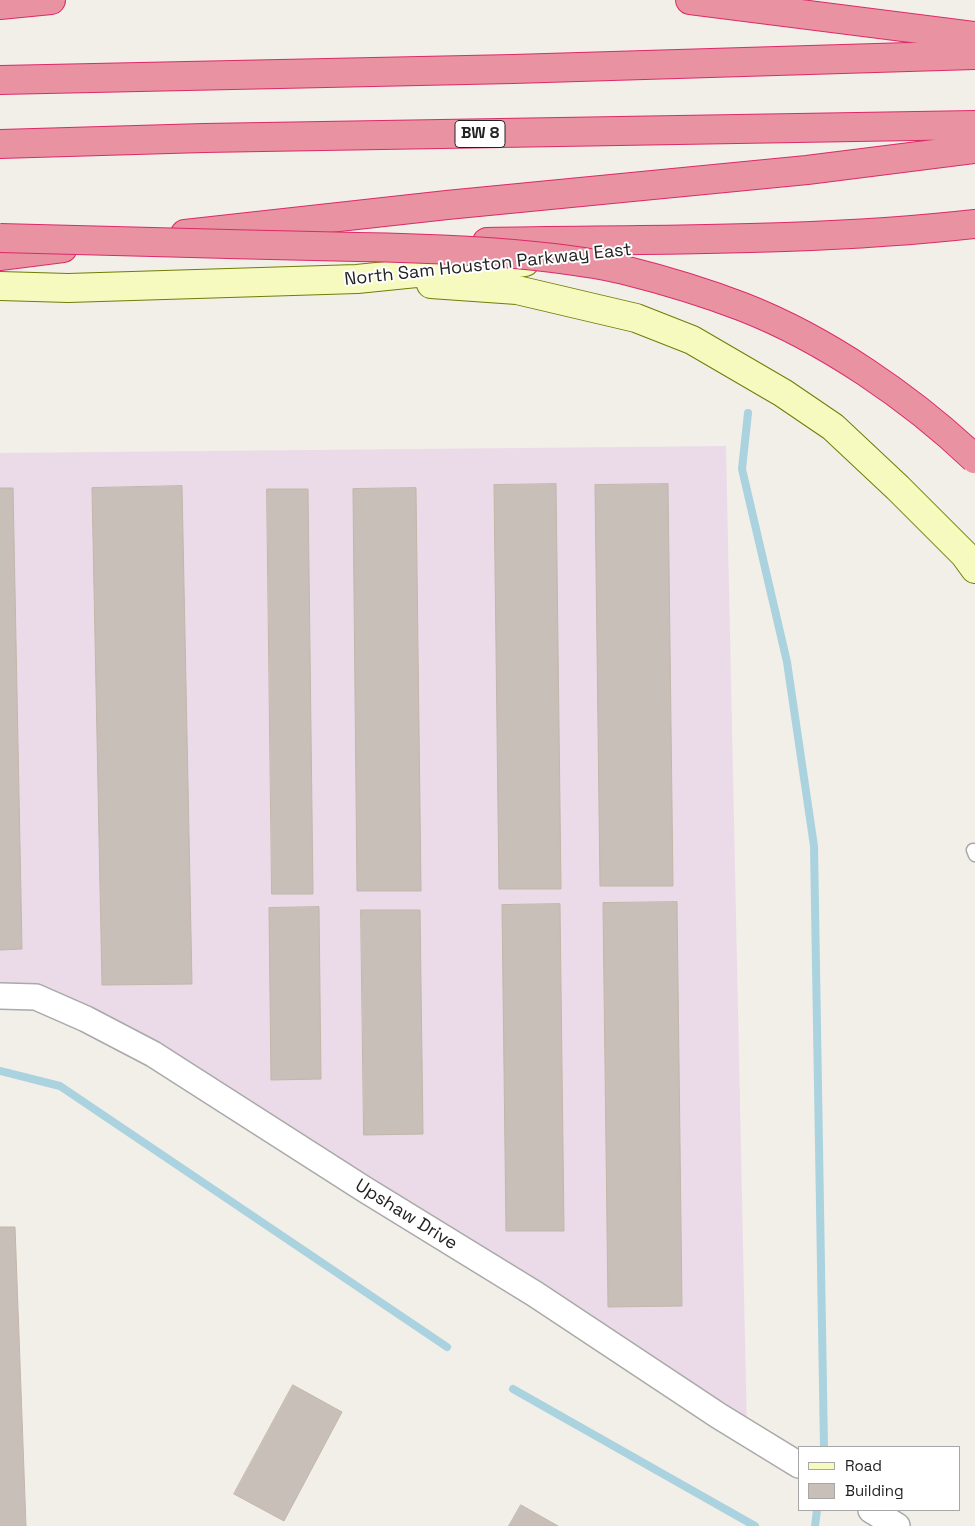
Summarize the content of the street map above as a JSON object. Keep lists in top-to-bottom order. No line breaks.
{"streets":{"highway":["BW 8"],"main road":["North Sam Houston Parkway East"],"street":["Upshaw Drive"]},"legend":["Road","Building"]}
